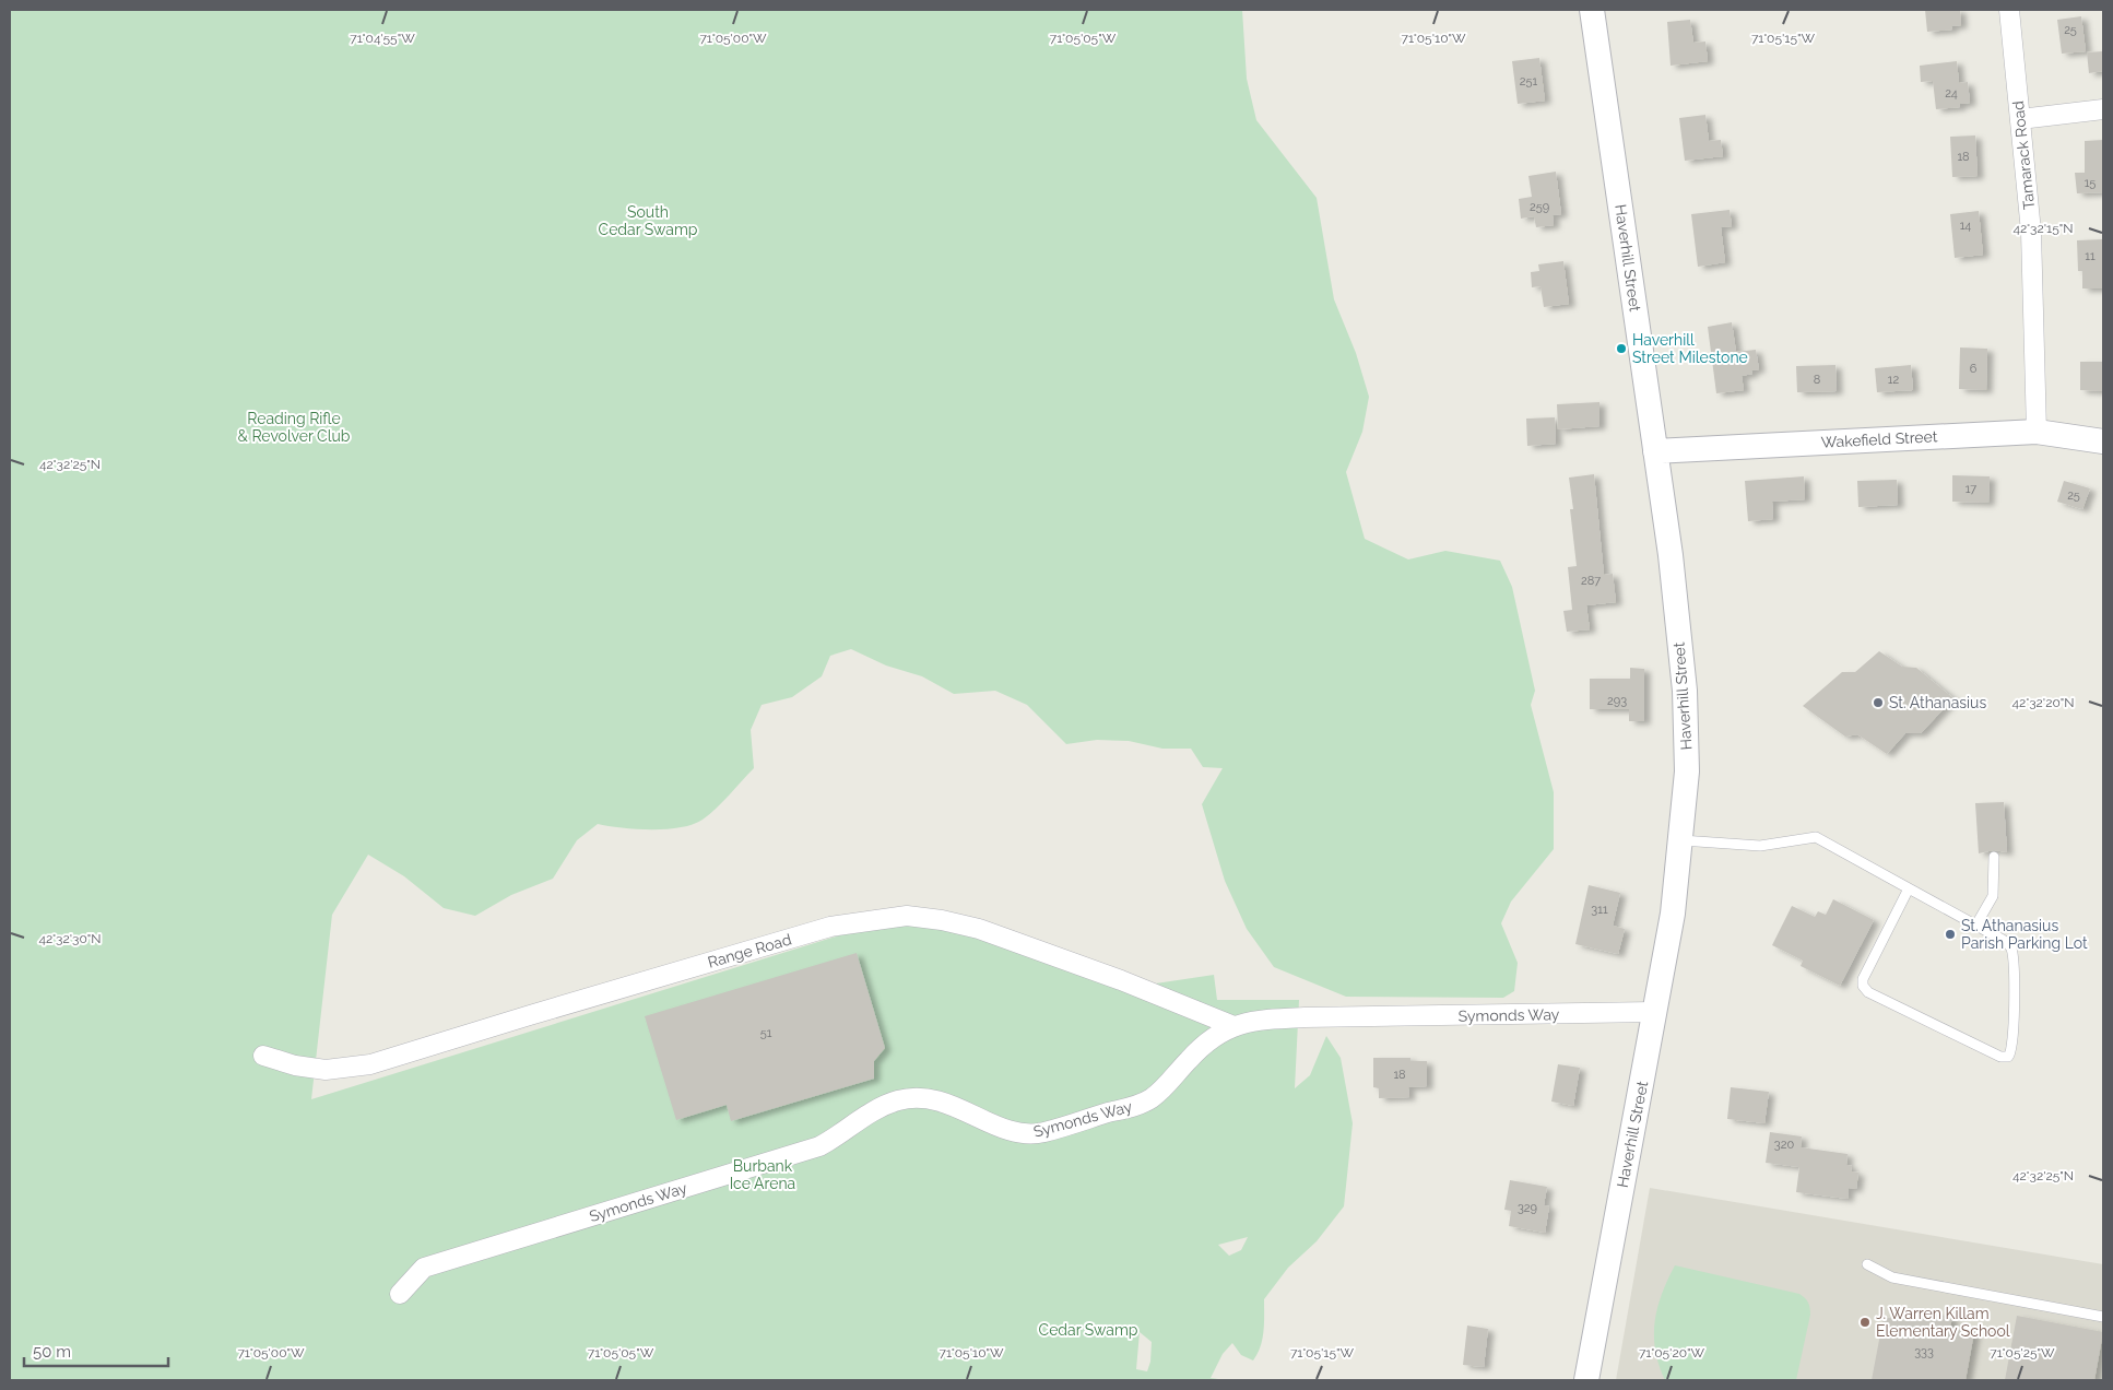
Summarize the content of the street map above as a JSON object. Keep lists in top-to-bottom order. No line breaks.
{"streets":{"street":["Tamarack Road","Haverhill Street","Wakefield Street","Range Road","Symonds Way"]},"crossings":[["Tamarack Road","Wakefield Street"],["Haverhill Street","Wakefield Street"],["Haverhill Street","Symonds Way"],["Range Road","Symonds Way"]],"parks":["South Cedar Swamp","Reading Rifle & Revolver Club","Burbank Ice Arena","Cedar Swamp"],"places":["Haverhill Street Milestone","St. Athanasius","St. Athanasius Parish Parking Lot","J. Warren Killam Elementary School"],"house_numbers":["25","251","24","18","15","259","14","11","6","8","12","17","25","287","293","311","51","18","320","329","333"],"scale_bar":"50 m","coordinates":["71°04'55\"W","71°05'00\"W","71°05'05\"W","71°05'10\"W","71°05'15\"W","42°32'15\"N","42°32'25\"N","42°32'20\"N","42°32'30\"N","71°05'20\"W","71°05'25\"W"]}
